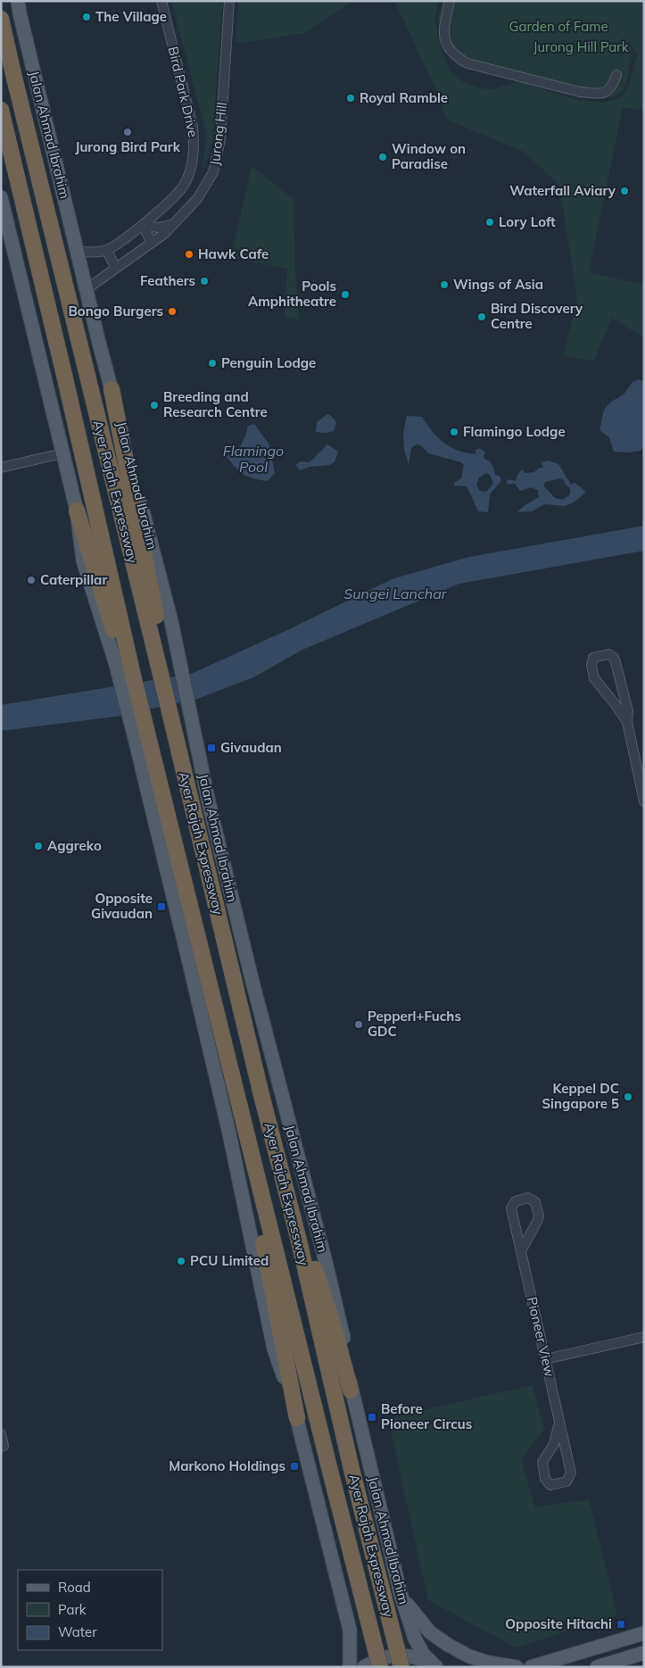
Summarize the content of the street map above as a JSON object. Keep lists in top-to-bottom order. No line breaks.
{"streets":{"highway":["Ayer Rajah Expressway"],"main road":["Jalan Ahmad Ibrahim"],"street":["Bird Park Drive","Jurong Hill","Pioneer View"]},"crossings":[["Bird Park Drive","Jalan Ahmad Ibrahim"],["Jurong Hill","Jalan Ahmad Ibrahim"]],"water":["Flamingo Pool","Sungei Lanchar"],"parks":["Garden of Fame","Jurong Hill Park"],"places":{"other":["The Village","Royal Ramble","Jurong Bird Park","Window on Paradise","Waterfall Aviary","Lory Loft","Hawk Cafe","Feathers","Wings of Asia","Pools Amphitheatre","Bongo Burgers","Bird Discovery Centre","Penguin Lodge","Breeding and Research Centre","Flamingo Lodge","Caterpillar","Aggreko","Pepperl+Fuchs GDC","Keppel DC Singapore 5","PCU Limited"],"transit":["Givaudan","Opposite Givaudan","Before Pioneer Circus","Markono Holdings","Opposite Hitachi"]},"legend":["Road","Park","Water"]}
